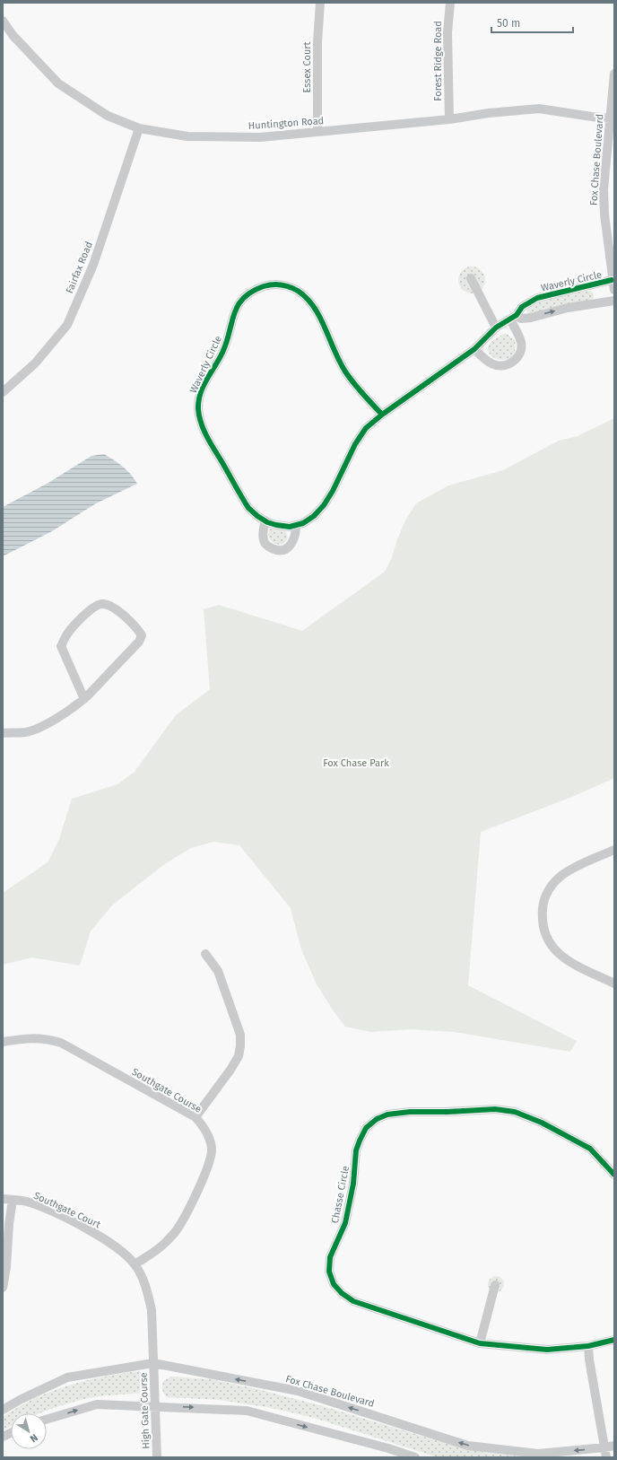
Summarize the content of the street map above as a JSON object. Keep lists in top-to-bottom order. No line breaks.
{"streets":{"street":["Forest Ridge Road","Essex Court","Huntington Road","Fox Chase Boulevard","Fairfax Road","Waverly Circle","Southgate Course","Chasse Circle","Southgate Court","High Gate Course"]},"crossings":[["Forest Ridge Road","Huntington Road"],["Essex Court","Huntington Road"],["Huntington Road","Fox Chase Boulevard"],["Huntington Road","Fairfax Road"],["Fox Chase Boulevard","Waverly Circle"],["Fox Chase Boulevard","Southgate Court"],["Fox Chase Boulevard","High Gate Course"],["Southgate Course","Southgate Court"],["Southgate Court","High Gate Course"]],"parks":["Fox Chase Park"],"scale_bar":"50 m","north":"bottom right"}
